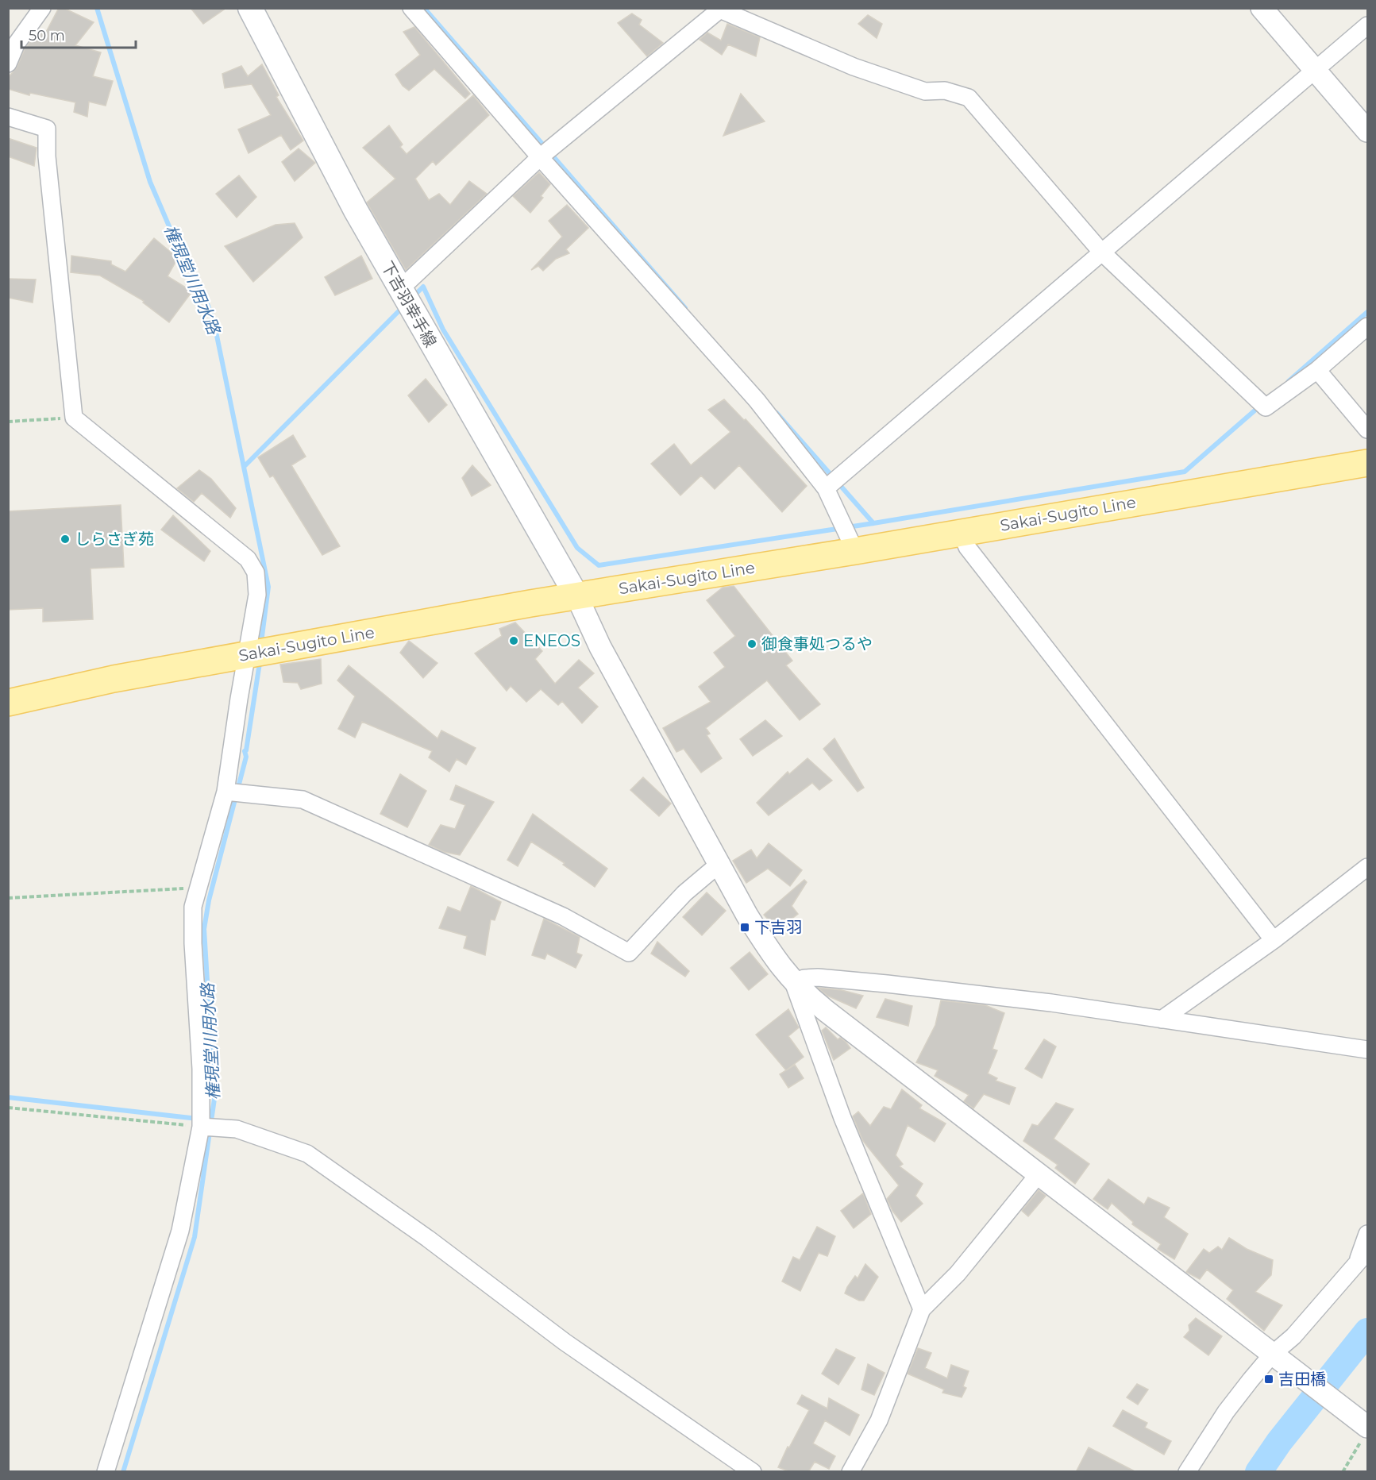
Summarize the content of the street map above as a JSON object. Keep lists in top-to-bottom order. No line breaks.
{"streets":{"main road":["下吉羽幸手線","Sakai-Sugito Line"]},"crossings":[["下吉羽幸手線","Sakai-Sugito Line"]],"water":["権現堂川用水路"],"places":{"other":["しらさぎ苑","ENEOS","御食事処つるや"],"transit":["下吉羽","吉田橋"]},"scale_bar":"50 m"}
